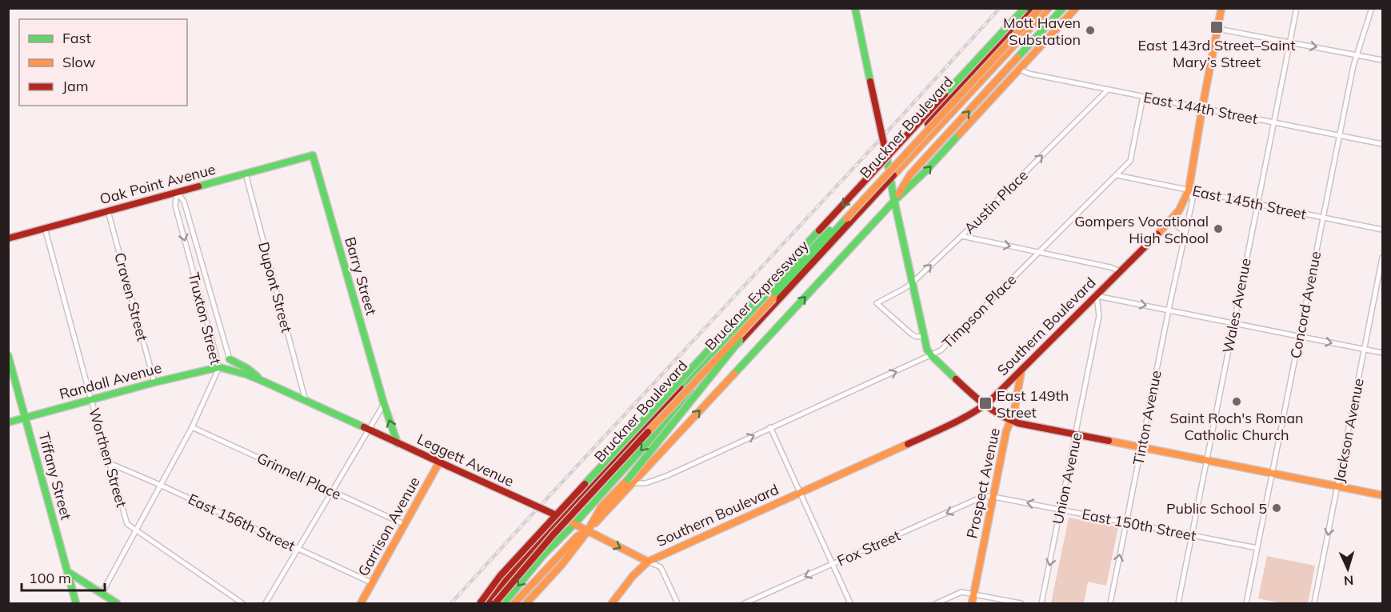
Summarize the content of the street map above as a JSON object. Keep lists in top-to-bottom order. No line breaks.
{"streets":{"main road":["Bruckner Boulevard","Oak Point Avenue","Barry Street","Bruckner Expressway","Southern Boulevard","Randall Avenue","Leggett Avenue","Tiffany Street","Prospect Avenue","Garrison Avenue"],"street":["East 144th Street","Austin Place","East 145th Street","Dupont Street","Craven Street","Concord Avenue","Wales Avenue","Timpson Place","Truxton Street","Tinton Avenue","Jackson Avenue","Worthen Street","Grinnell Place","Union Avenue","East 156th Street","East 150th Street","Fox Street"]},"crossings":[["East 144th Street","Austin Place"],["East 144th Street","Concord Avenue"],["East 144th Street","Wales Avenue"],["East 144th Street","Timpson Place"],["East 144th Street","Southern Boulevard"],["Bruckner Boulevard","Bruckner Expressway"],["Bruckner Boulevard","Leggett Avenue"],["Oak Point Avenue","Barry Street"],["Oak Point Avenue","Dupont Street"],["Oak Point Avenue","Craven Street"],["Oak Point Avenue","Truxton Street"],["Oak Point Avenue","Worthen Street"],["East 145th Street","Concord Avenue"],["East 145th Street","Wales Avenue"],["East 145th Street","Timpson Place"],["East 145th Street","Southern Boulevard"],["East 145th Street","Tinton Avenue"],["Barry Street","Leggett Avenue"],["Dupont Street","Leggett Avenue"],["Craven Street","Randall Avenue"],["Concord Avenue","East 150th Street"],["Wales Avenue","East 150th Street"],["Truxton Street","Randall Avenue"],["Truxton Street","Worthen Street"],["Truxton Street","Leggett Avenue"],["Truxton Street","Grinnell Place"],["Truxton Street","East 156th Street"],["Southern Boulevard","Tinton Avenue"],["Southern Boulevard","Leggett Avenue"],["Southern Boulevard","Union Avenue"],["Southern Boulevard","Prospect Avenue"],["Randall Avenue","Worthen Street"],["Randall Avenue","Leggett Avenue"],["Randall Avenue","Tiffany Street"],["Tinton Avenue","East 150th Street"],["Worthen Street","East 156th Street"],["Leggett Avenue","Garrison Avenue"],["Grinnell Place","Garrison Avenue"],["Union Avenue","East 150th Street"],["Prospect Avenue","East 150th Street"],["Prospect Avenue","Fox Street"],["East 156th Street","Garrison Avenue"],["East 150th Street","Fox Street"]],"one_way":["Austin Place","Timpson Place","Fox Street"],"places":{"transit":["East 143rd Street–Saint Mary’s Street","East 149th Street"],"other":["Mott Haven Substation","Gompers Vocational High School","Saint Roch's Roman Catholic Church","Public School 5"]},"legend":["Fast","Slow","Jam"],"scale_bar":"100 m","north":"bottom"}
